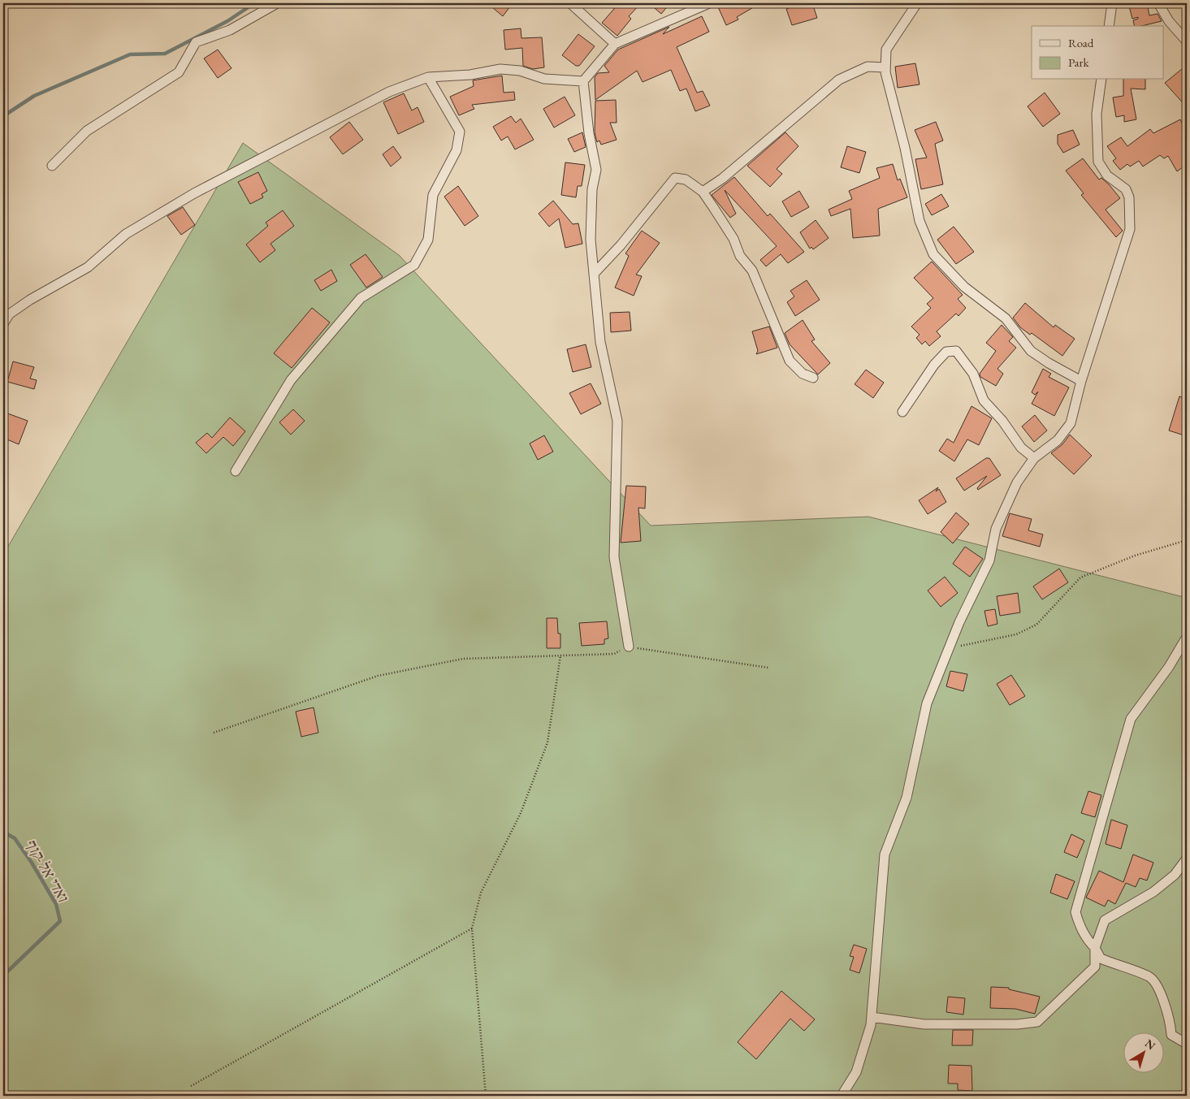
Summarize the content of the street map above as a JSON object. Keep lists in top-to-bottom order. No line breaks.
{"water":["ואדי אל-קוף"],"legend":["Road","Park"],"north":"top right"}
